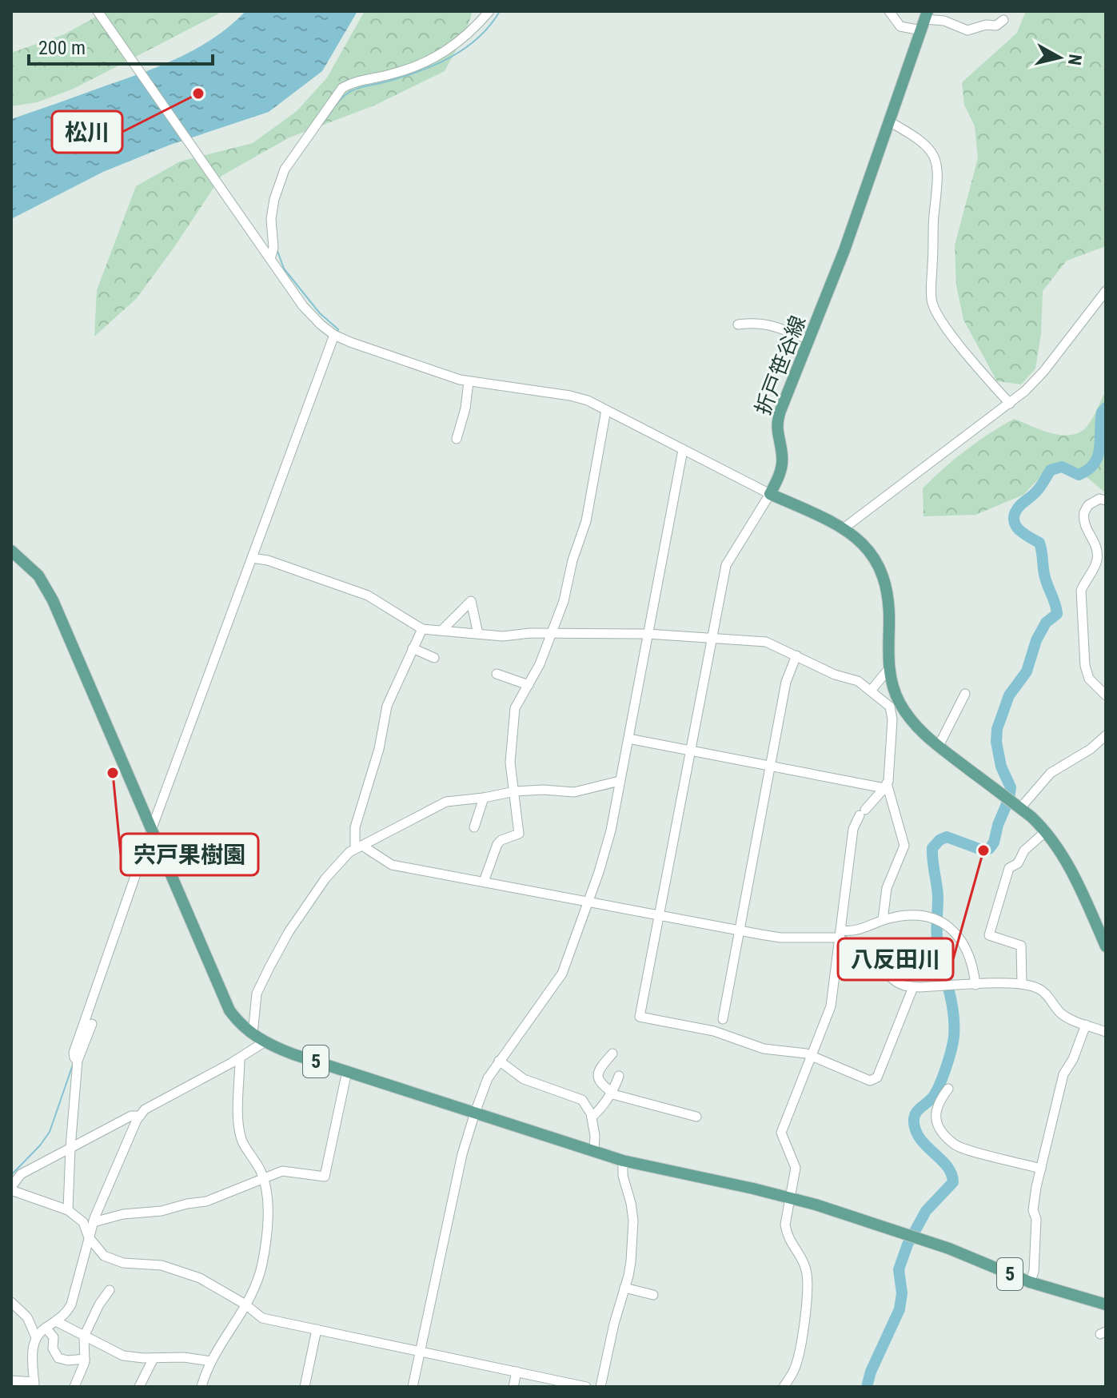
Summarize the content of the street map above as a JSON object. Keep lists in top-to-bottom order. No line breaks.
{"streets":{"main road":["折戸笹谷線","5"]},"places":["松川","宍戸果樹園","八反田川"],"scale_bar":"200 m","north":"right"}
